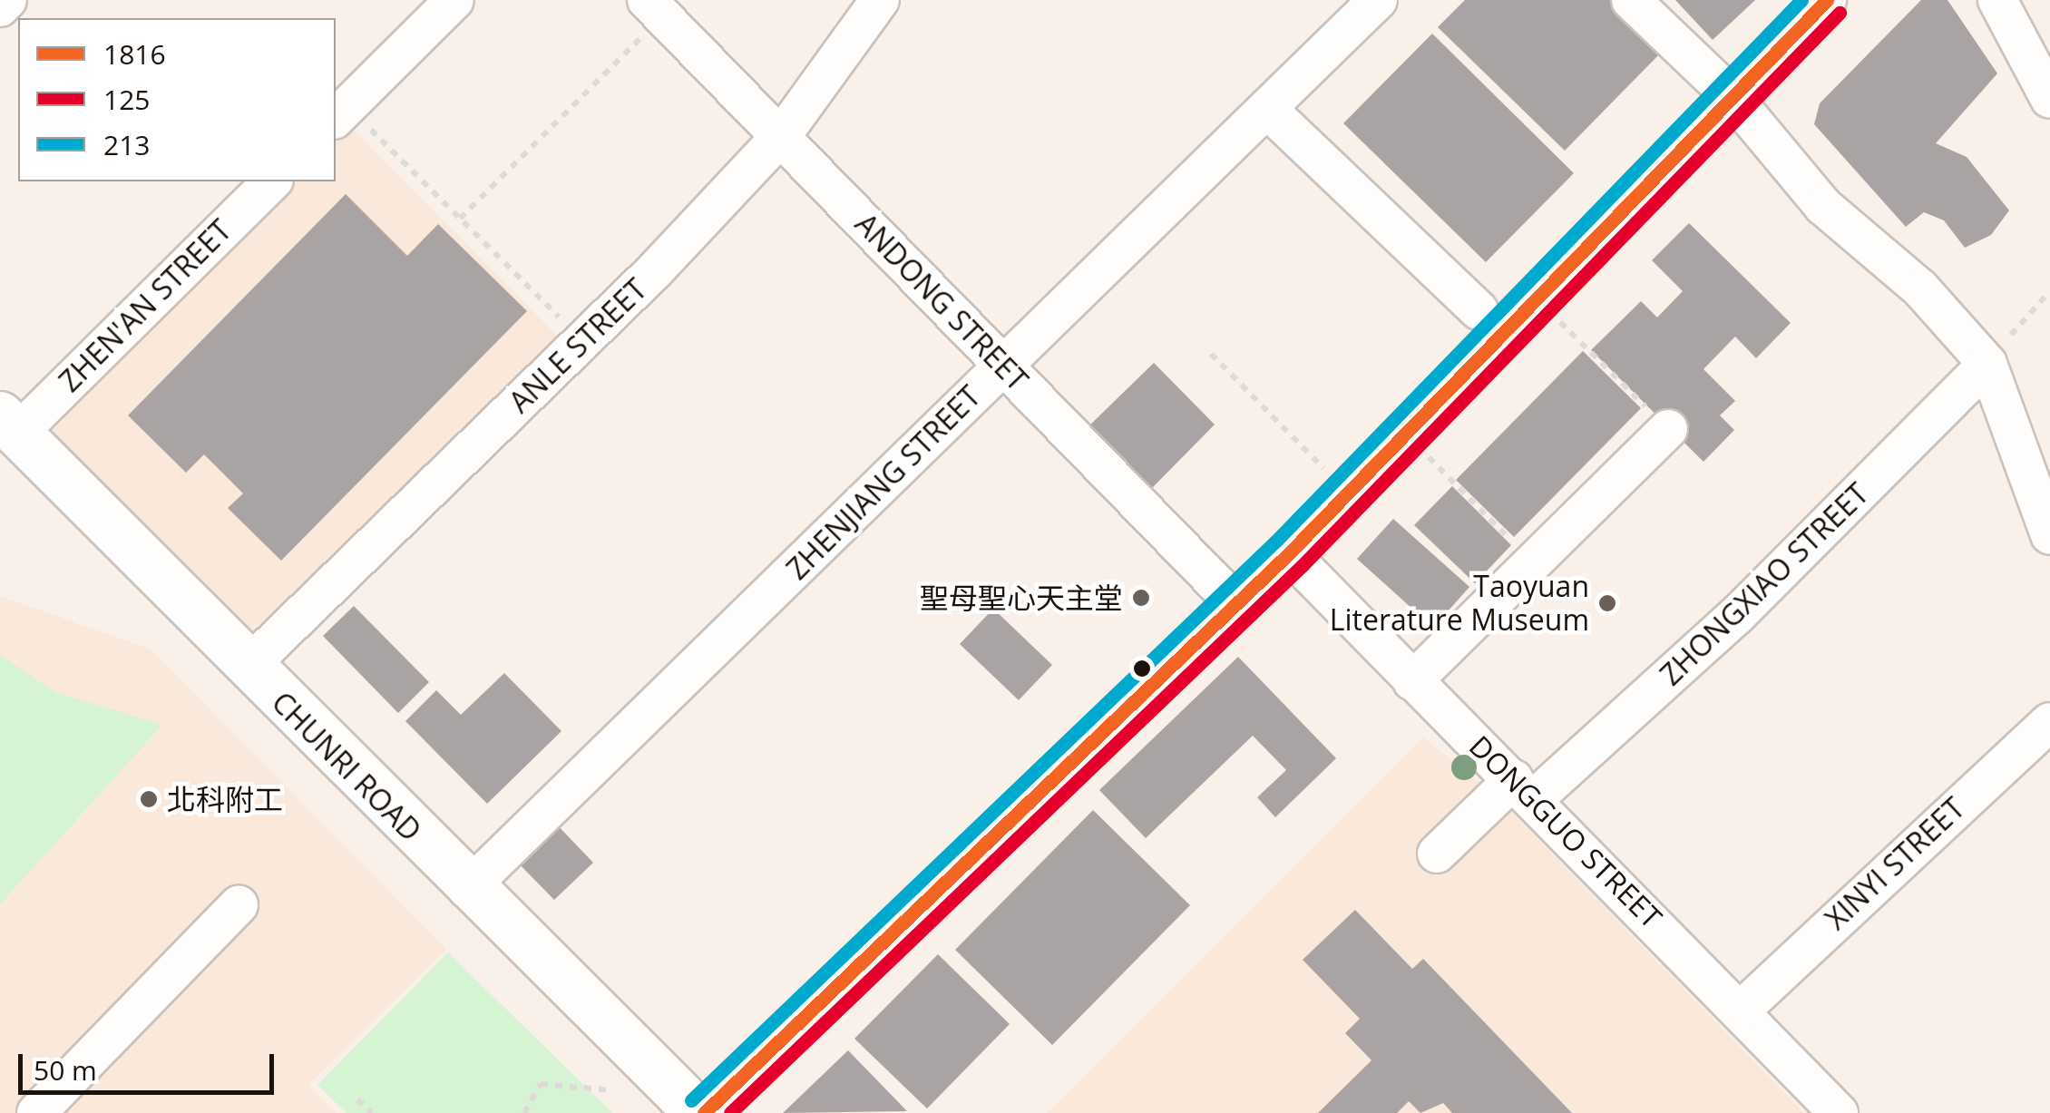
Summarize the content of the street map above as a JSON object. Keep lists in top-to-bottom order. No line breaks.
{"streets":{"main road":["CHUNRI ROAD"],"street":["ANDONG STREET","ZHEN'AN STREET","ANLE STREET","ZHENJIANG STREET","ZHONGXIAO STREET","DONGGUO STREET","XINYI STREET"]},"crossings":[["ANDONG STREET","ANLE STREET"],["ANDONG STREET","ZHENJIANG STREET"],["ZHEN'AN STREET","CHUNRI ROAD"],["ANLE STREET","CHUNRI ROAD"],["ZHENJIANG STREET","CHUNRI ROAD"],["ZHONGXIAO STREET","DONGGUO STREET"],["DONGGUO STREET","XINYI STREET"]],"places":["聖母聖心天主堂","Taoyuan Literature Museum","北科附工"],"lines":["transit line 1816","transit line 213","transit line 125"],"legend":["1816","125","213"],"scale_bar":"50 m"}
